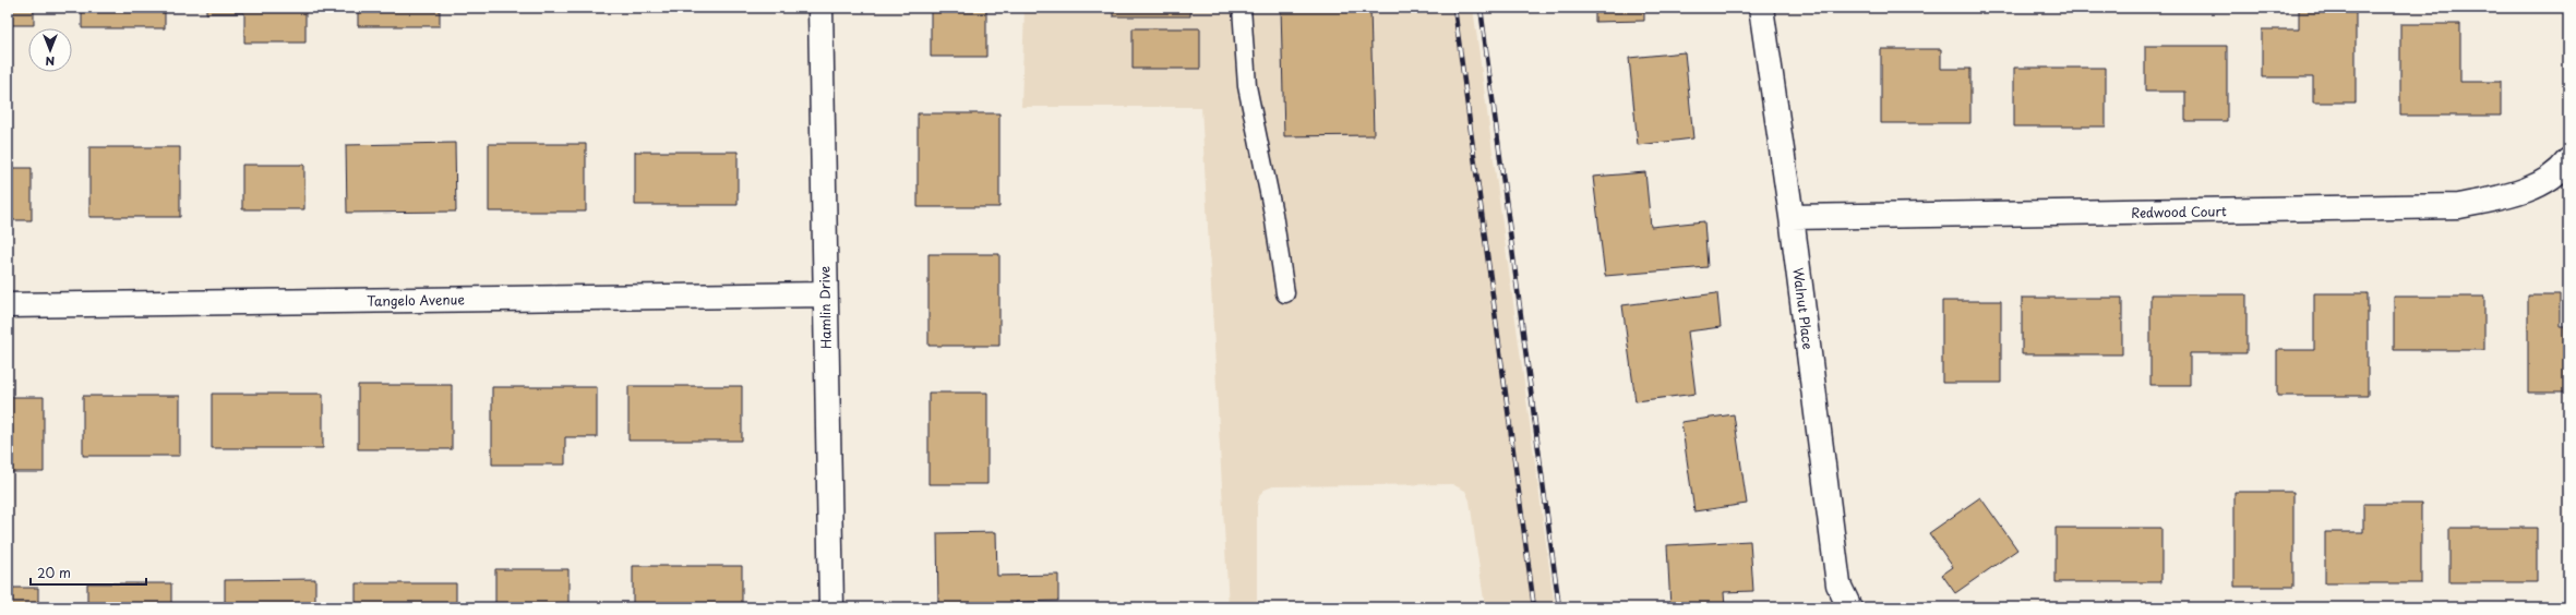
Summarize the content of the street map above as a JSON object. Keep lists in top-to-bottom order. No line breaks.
{"streets":{"street":["Redwood Court","Tangelo Avenue","Hamlin Drive","Walnut Place"]},"crossings":[["Redwood Court","Walnut Place"],["Tangelo Avenue","Hamlin Drive"]],"scale_bar":"20 m","north":"bottom"}
